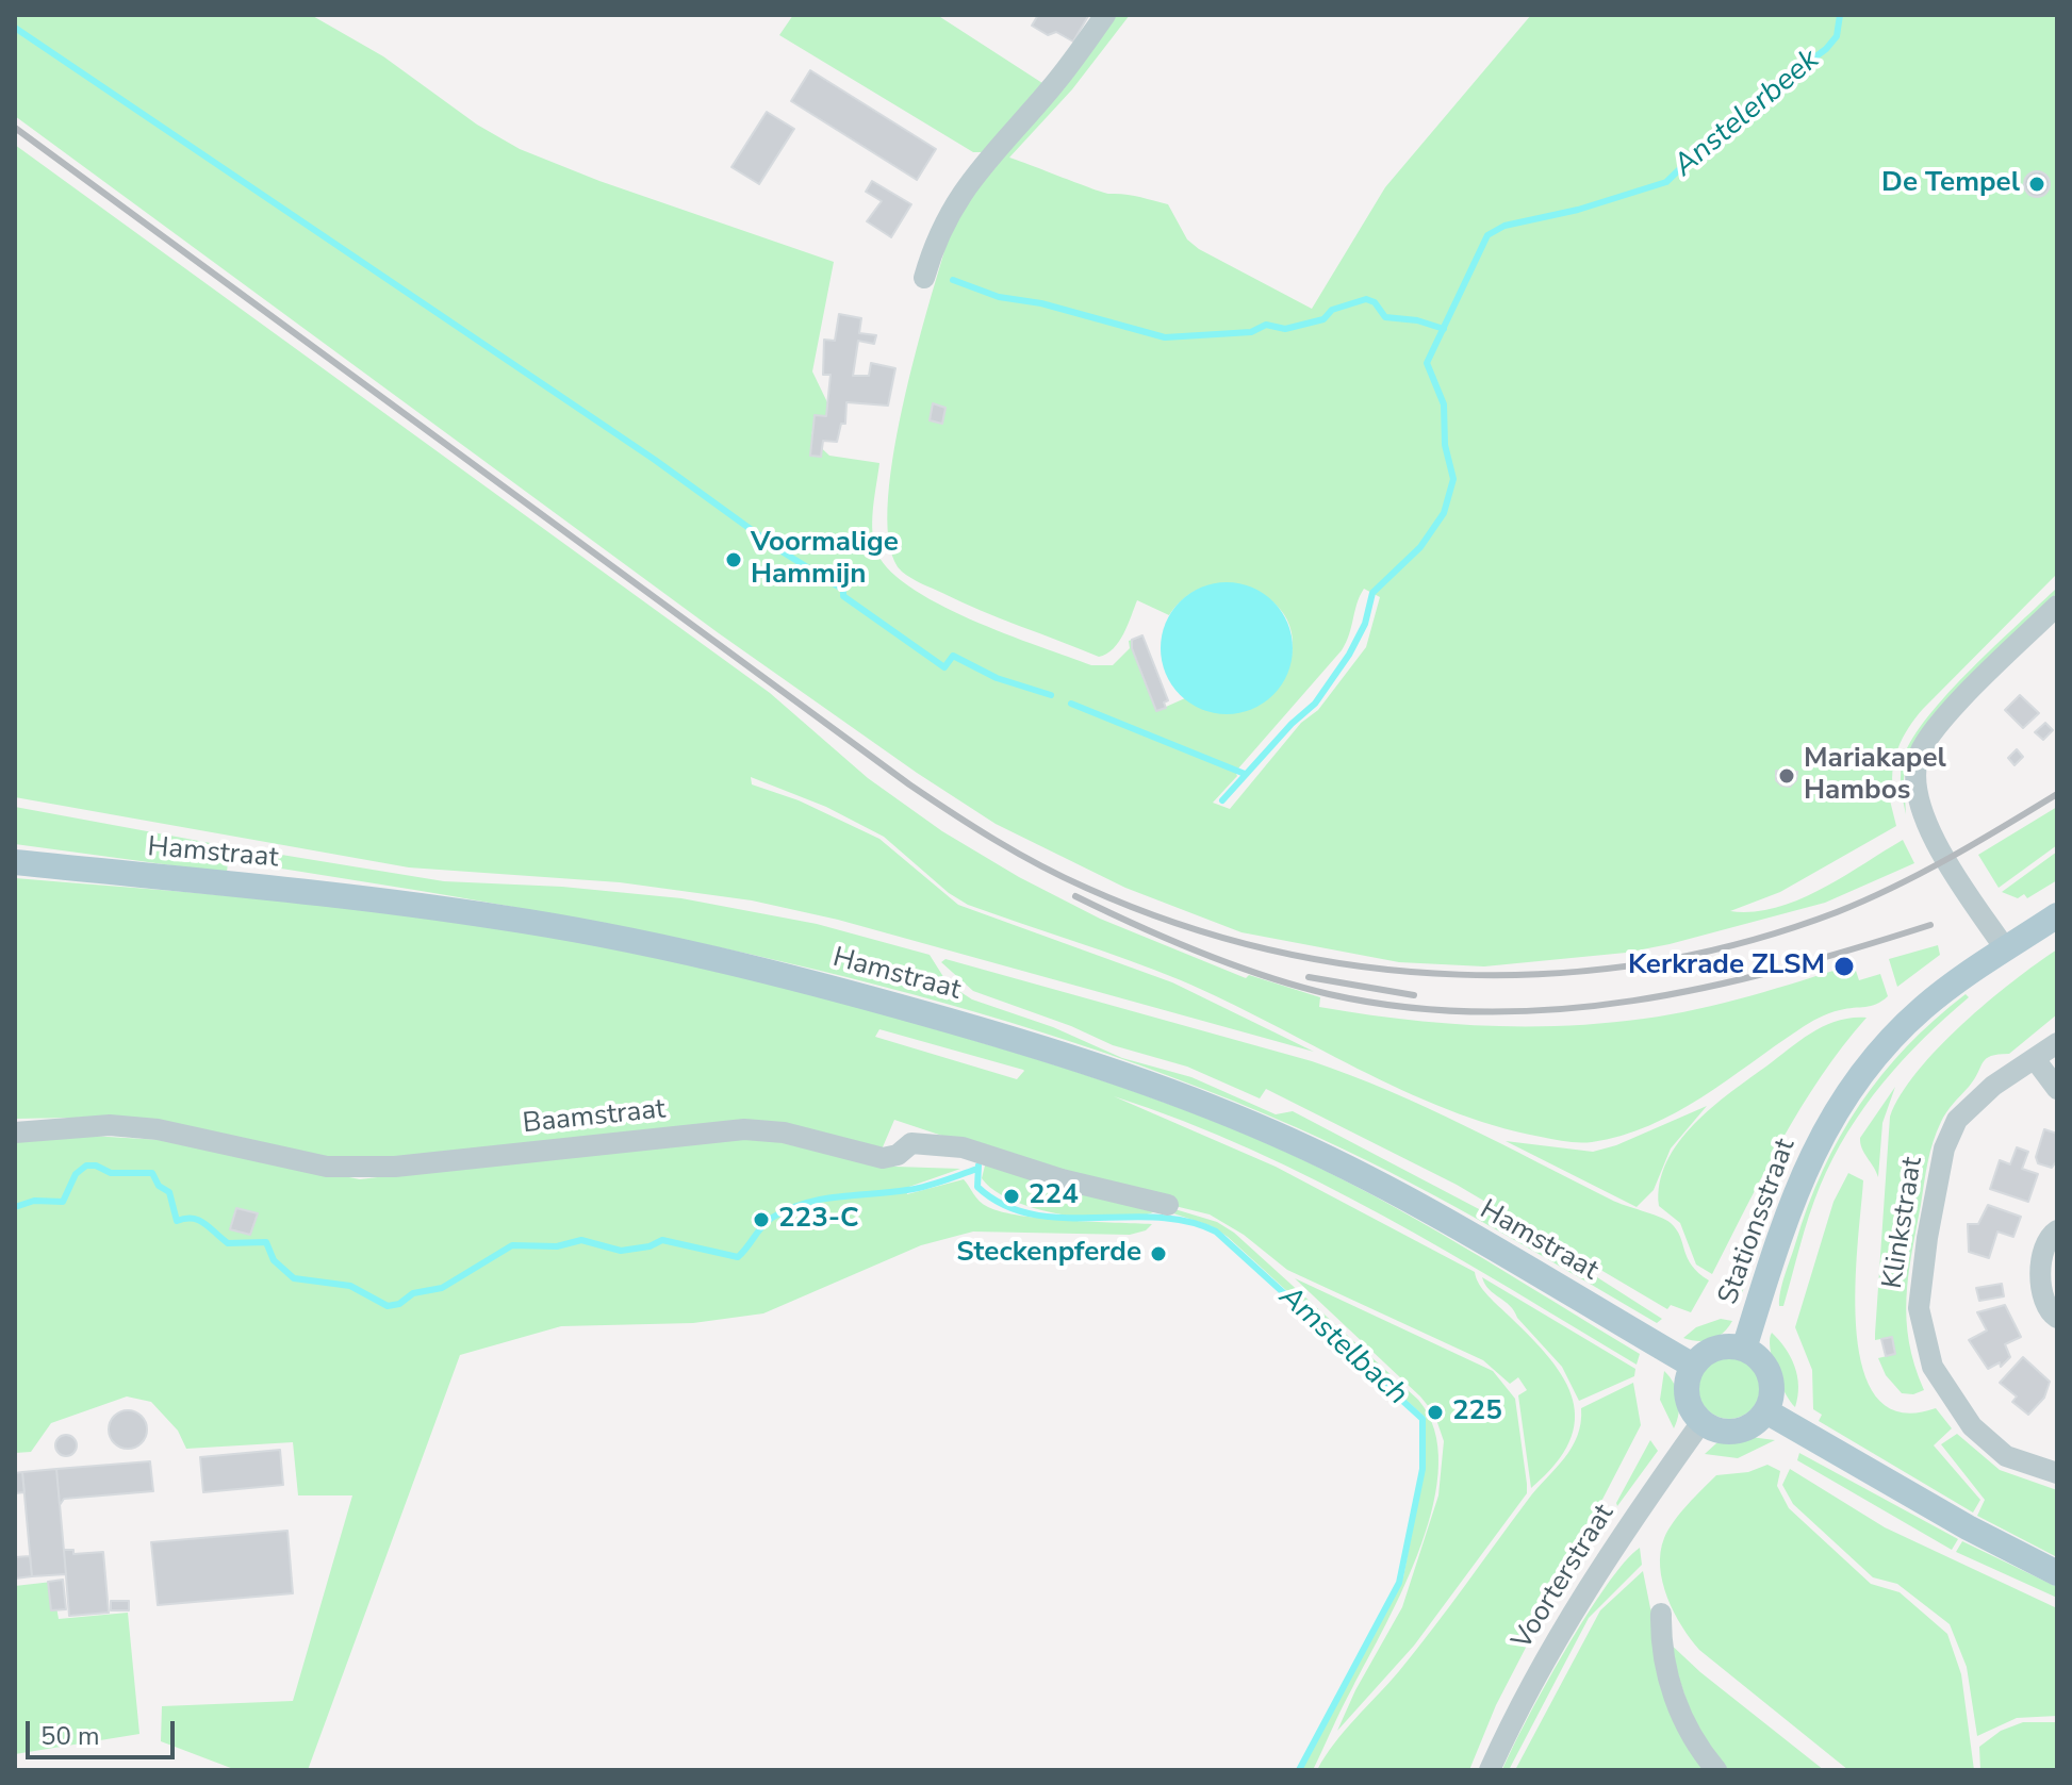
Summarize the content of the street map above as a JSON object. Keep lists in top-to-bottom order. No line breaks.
{"streets":{"main road":["Hamstraat","Stationsstraat"],"street":["Baamstraat","Klinkstraat","Voorterstraat"]},"crossings":[["Hamstraat","Stationsstraat"],["Hamstraat","Voorterstraat"],["Stationsstraat","Voorterstraat"]],"water":["Anstelerbeek","Amstelbach"],"places":["De Tempel","Voormalige Hammijn","Mariakapel Hambos","Kerkrade ZLSM","224","223-C","Steckenpferde","225"],"scale_bar":"50 m"}
